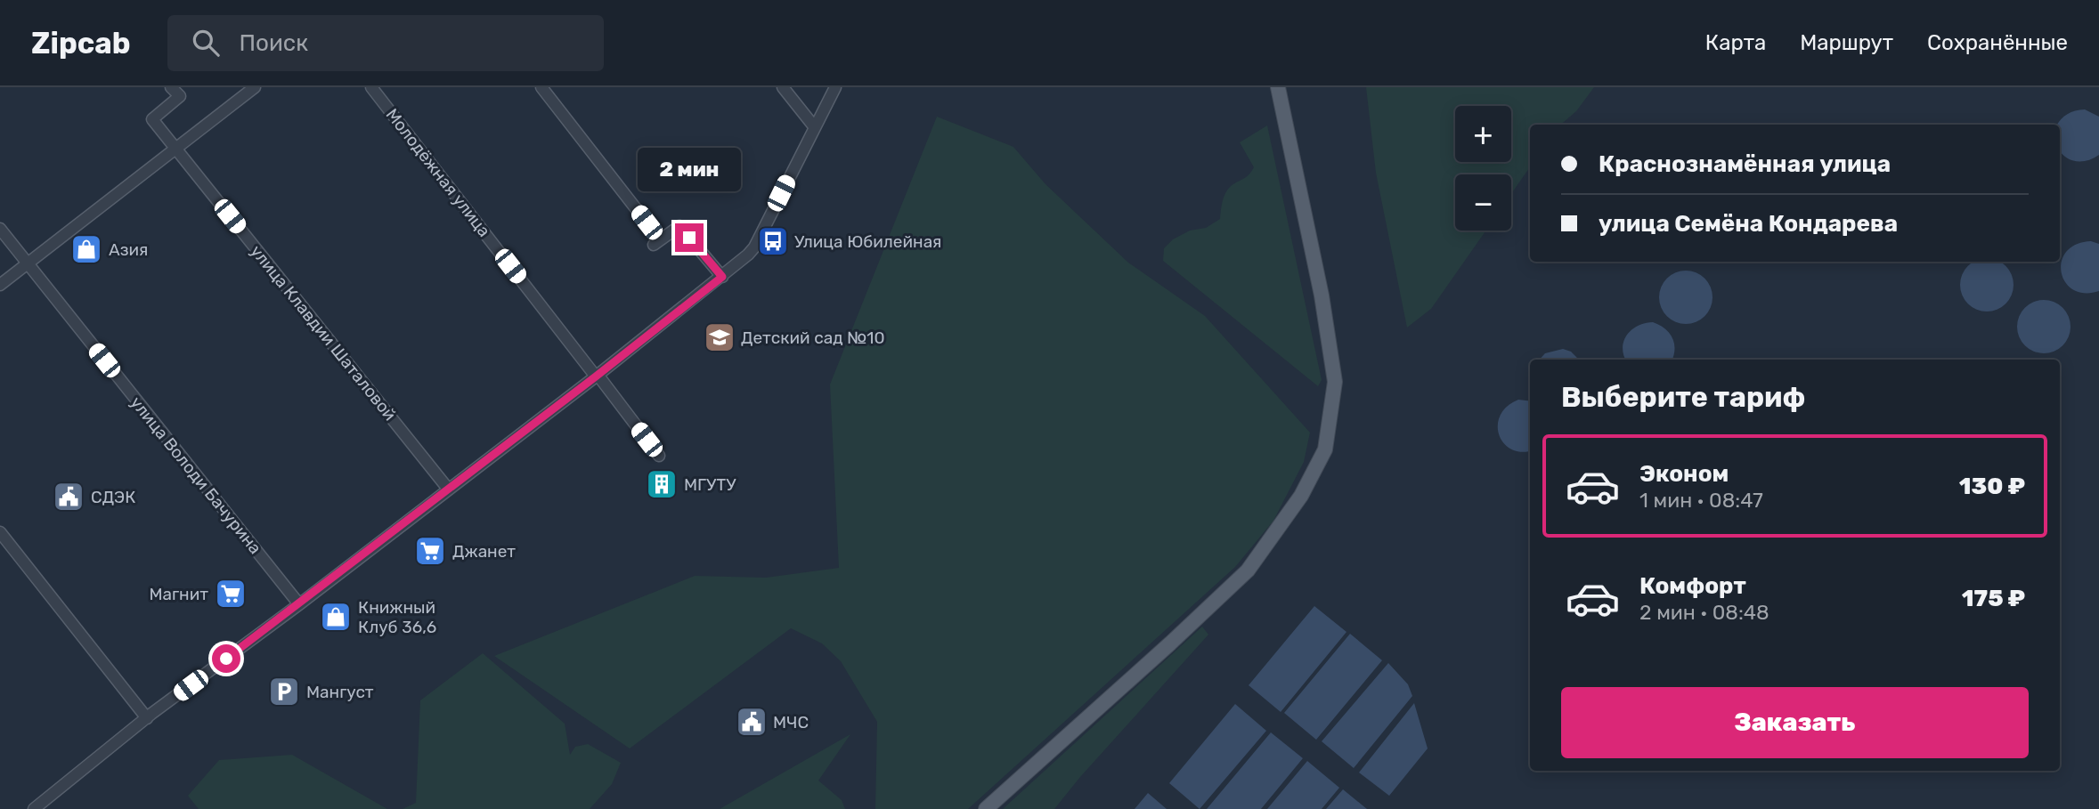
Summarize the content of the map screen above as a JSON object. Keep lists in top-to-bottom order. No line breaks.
{"streets":{"street":["Молодёжная улица","улица Клавдии Шаталовой","улица Володи Бачурина"]},"places":{"bus stop":["Улица Юбилейная"],"shop":["Азия","Книжный Клуб 36,6"],"school or university":["Детский сад №10"],"building":["МГУТУ"],"public building":["СДЭК","МЧС"],"supermarket":["Джанет","Магнит"],"parking":["Мангуст"]},"page":{"header":"Zipcab","search":"Поиск","nav":["Карта","Маршрут","Сохранённые"],"map_buttons":["+","−"],"banner":["Краснознамённая улица","улица Семёна Кондарева"],"bubble":"2 мин","heading":"Выберите тариф","list":[{"name":"Эконом","note":"1 мин · 08:47","value":"130 ₽"},{"name":"Комфорт","note":"2 мин · 08:48","value":"175 ₽"}],"buttons":"Заказать"}}
